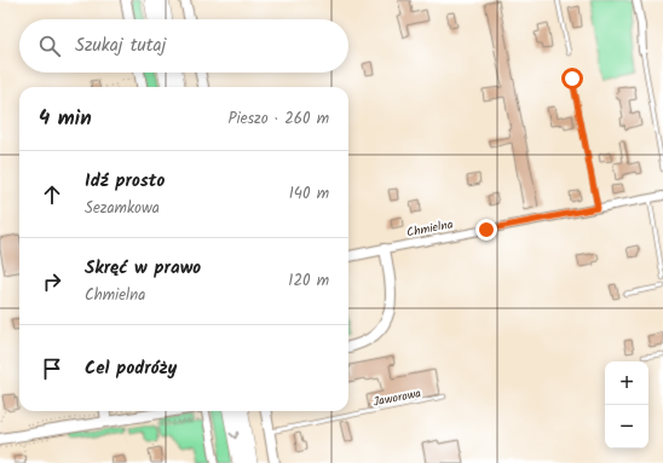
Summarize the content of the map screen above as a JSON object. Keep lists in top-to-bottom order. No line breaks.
{"streets":{"street":["Chmielna"],"lane":["Jaworowa"]},"page":{"search":"Szukaj tutaj","heading":["4 min","Pieszo · 260 m"],"list":[["Idź prosto","Sezamkowa","140 m"],["Skręć w prawo","Chmielna","120 m"],"Cel podróży"],"map_buttons":["+","−"]}}
